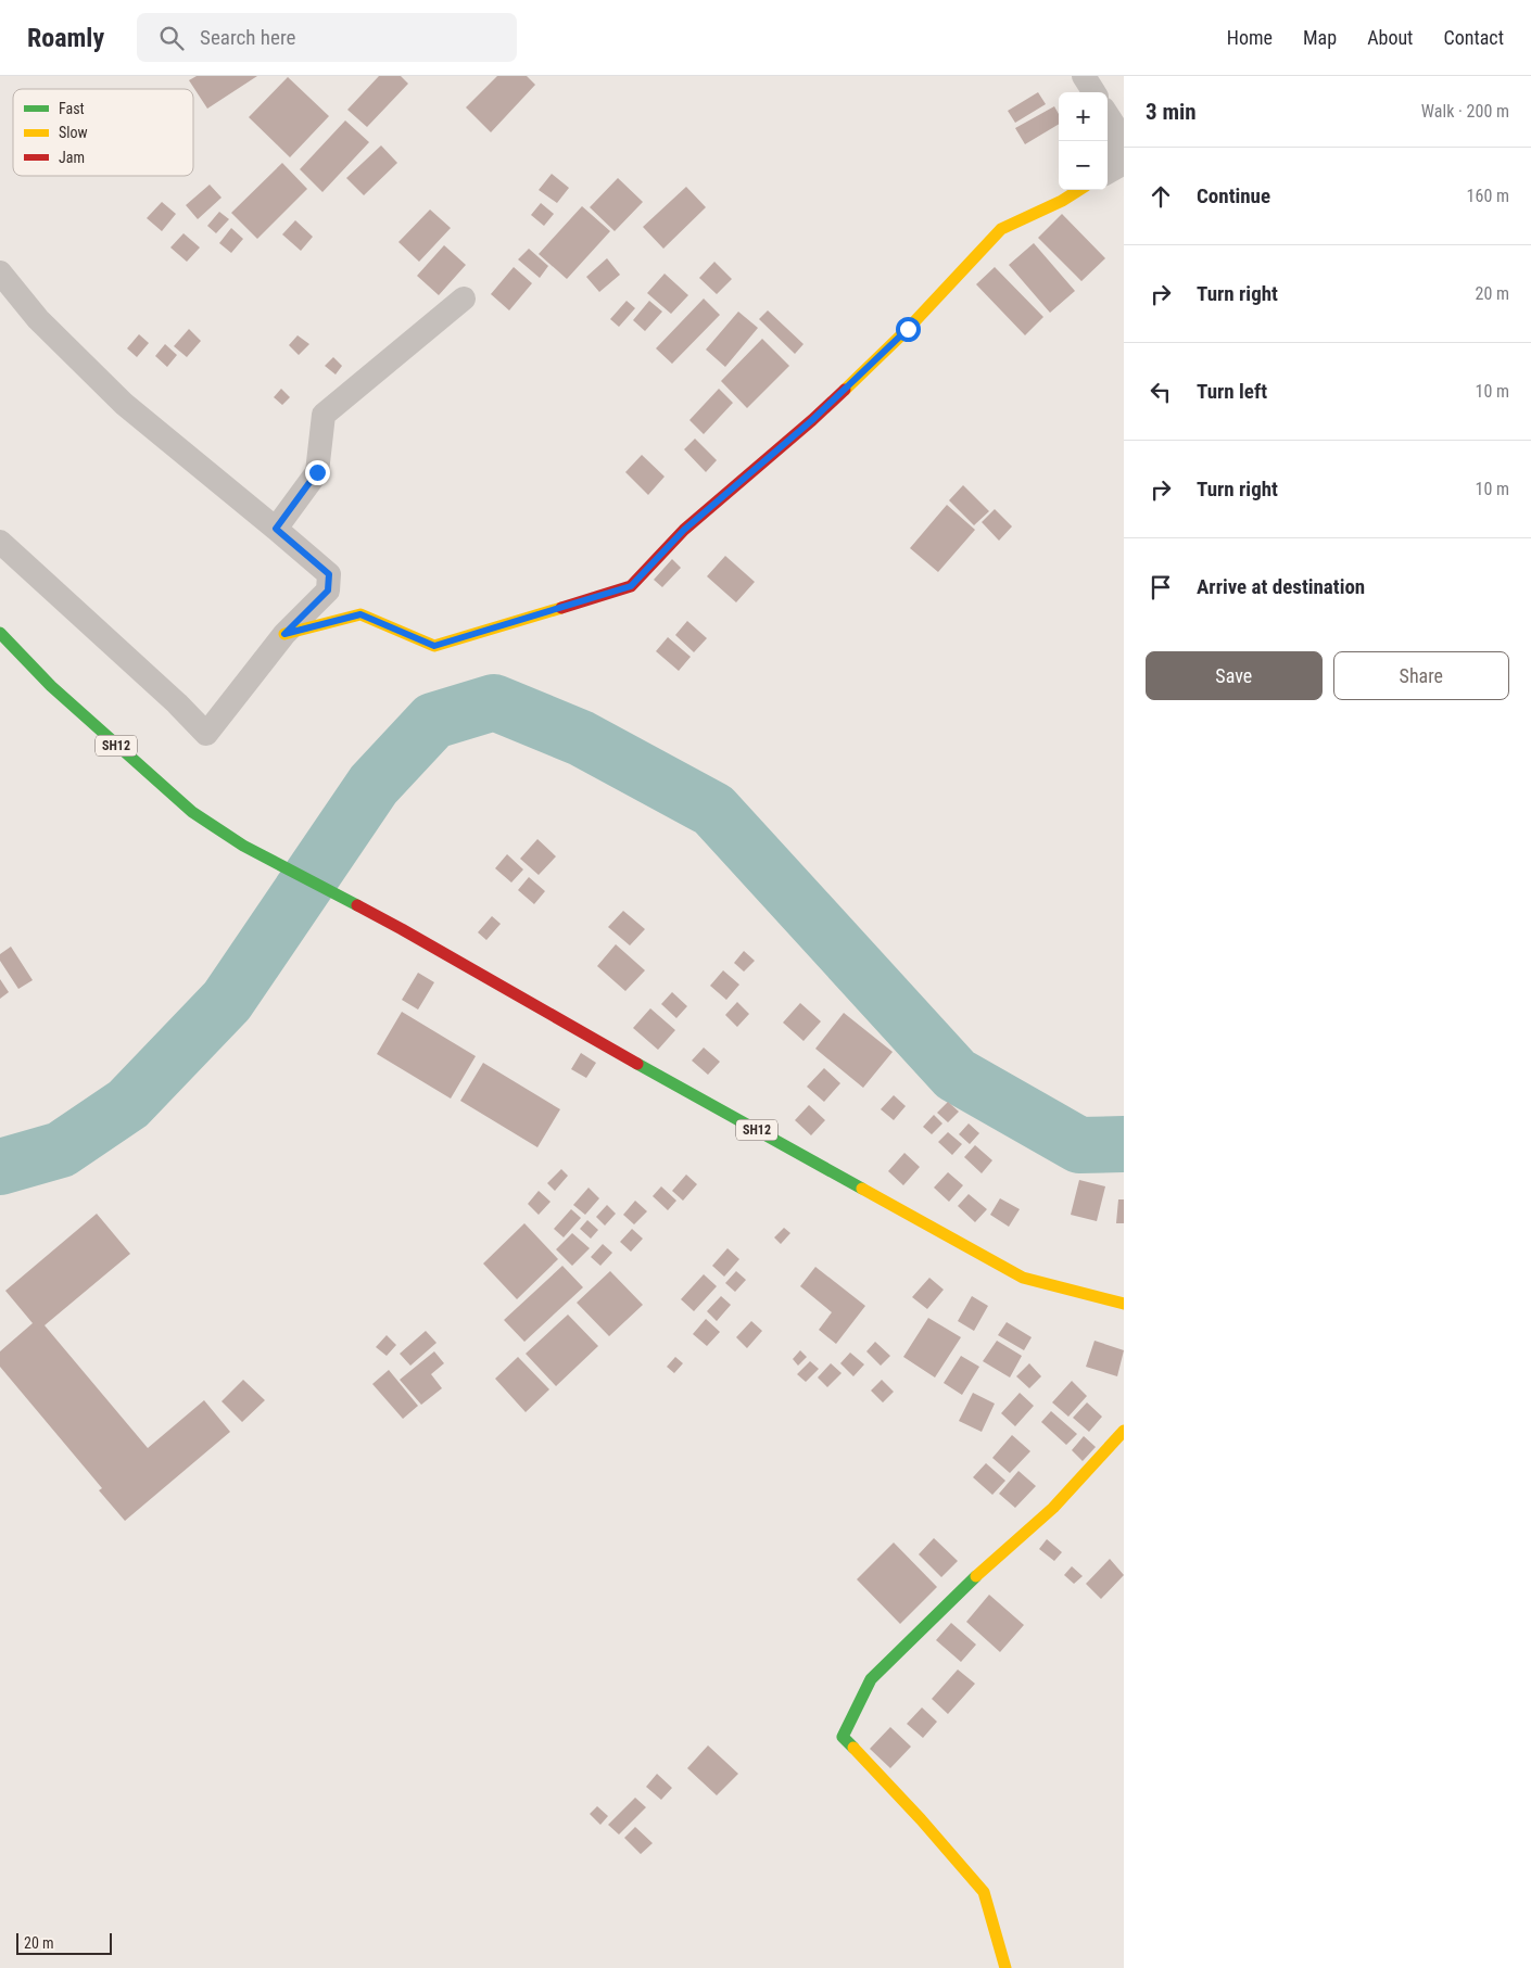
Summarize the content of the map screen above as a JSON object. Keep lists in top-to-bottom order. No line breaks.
{"streets":{"street":["SH12"]},"legend":["Fast","Slow","Jam"],"scale_bar":"20 m","page":{"header":"Roamly","search":"Search here","nav":["Home","Map","About","Contact"],"heading":["3 min","Walk · 200 m"],"map_buttons":["+","−"],"list":[["Continue","160 m"],["Turn right","20 m"],["Turn left","10 m"],["Turn right","10 m"],"Arrive at destination"],"buttons":["Save","Share"],"scale":"20 m"}}
